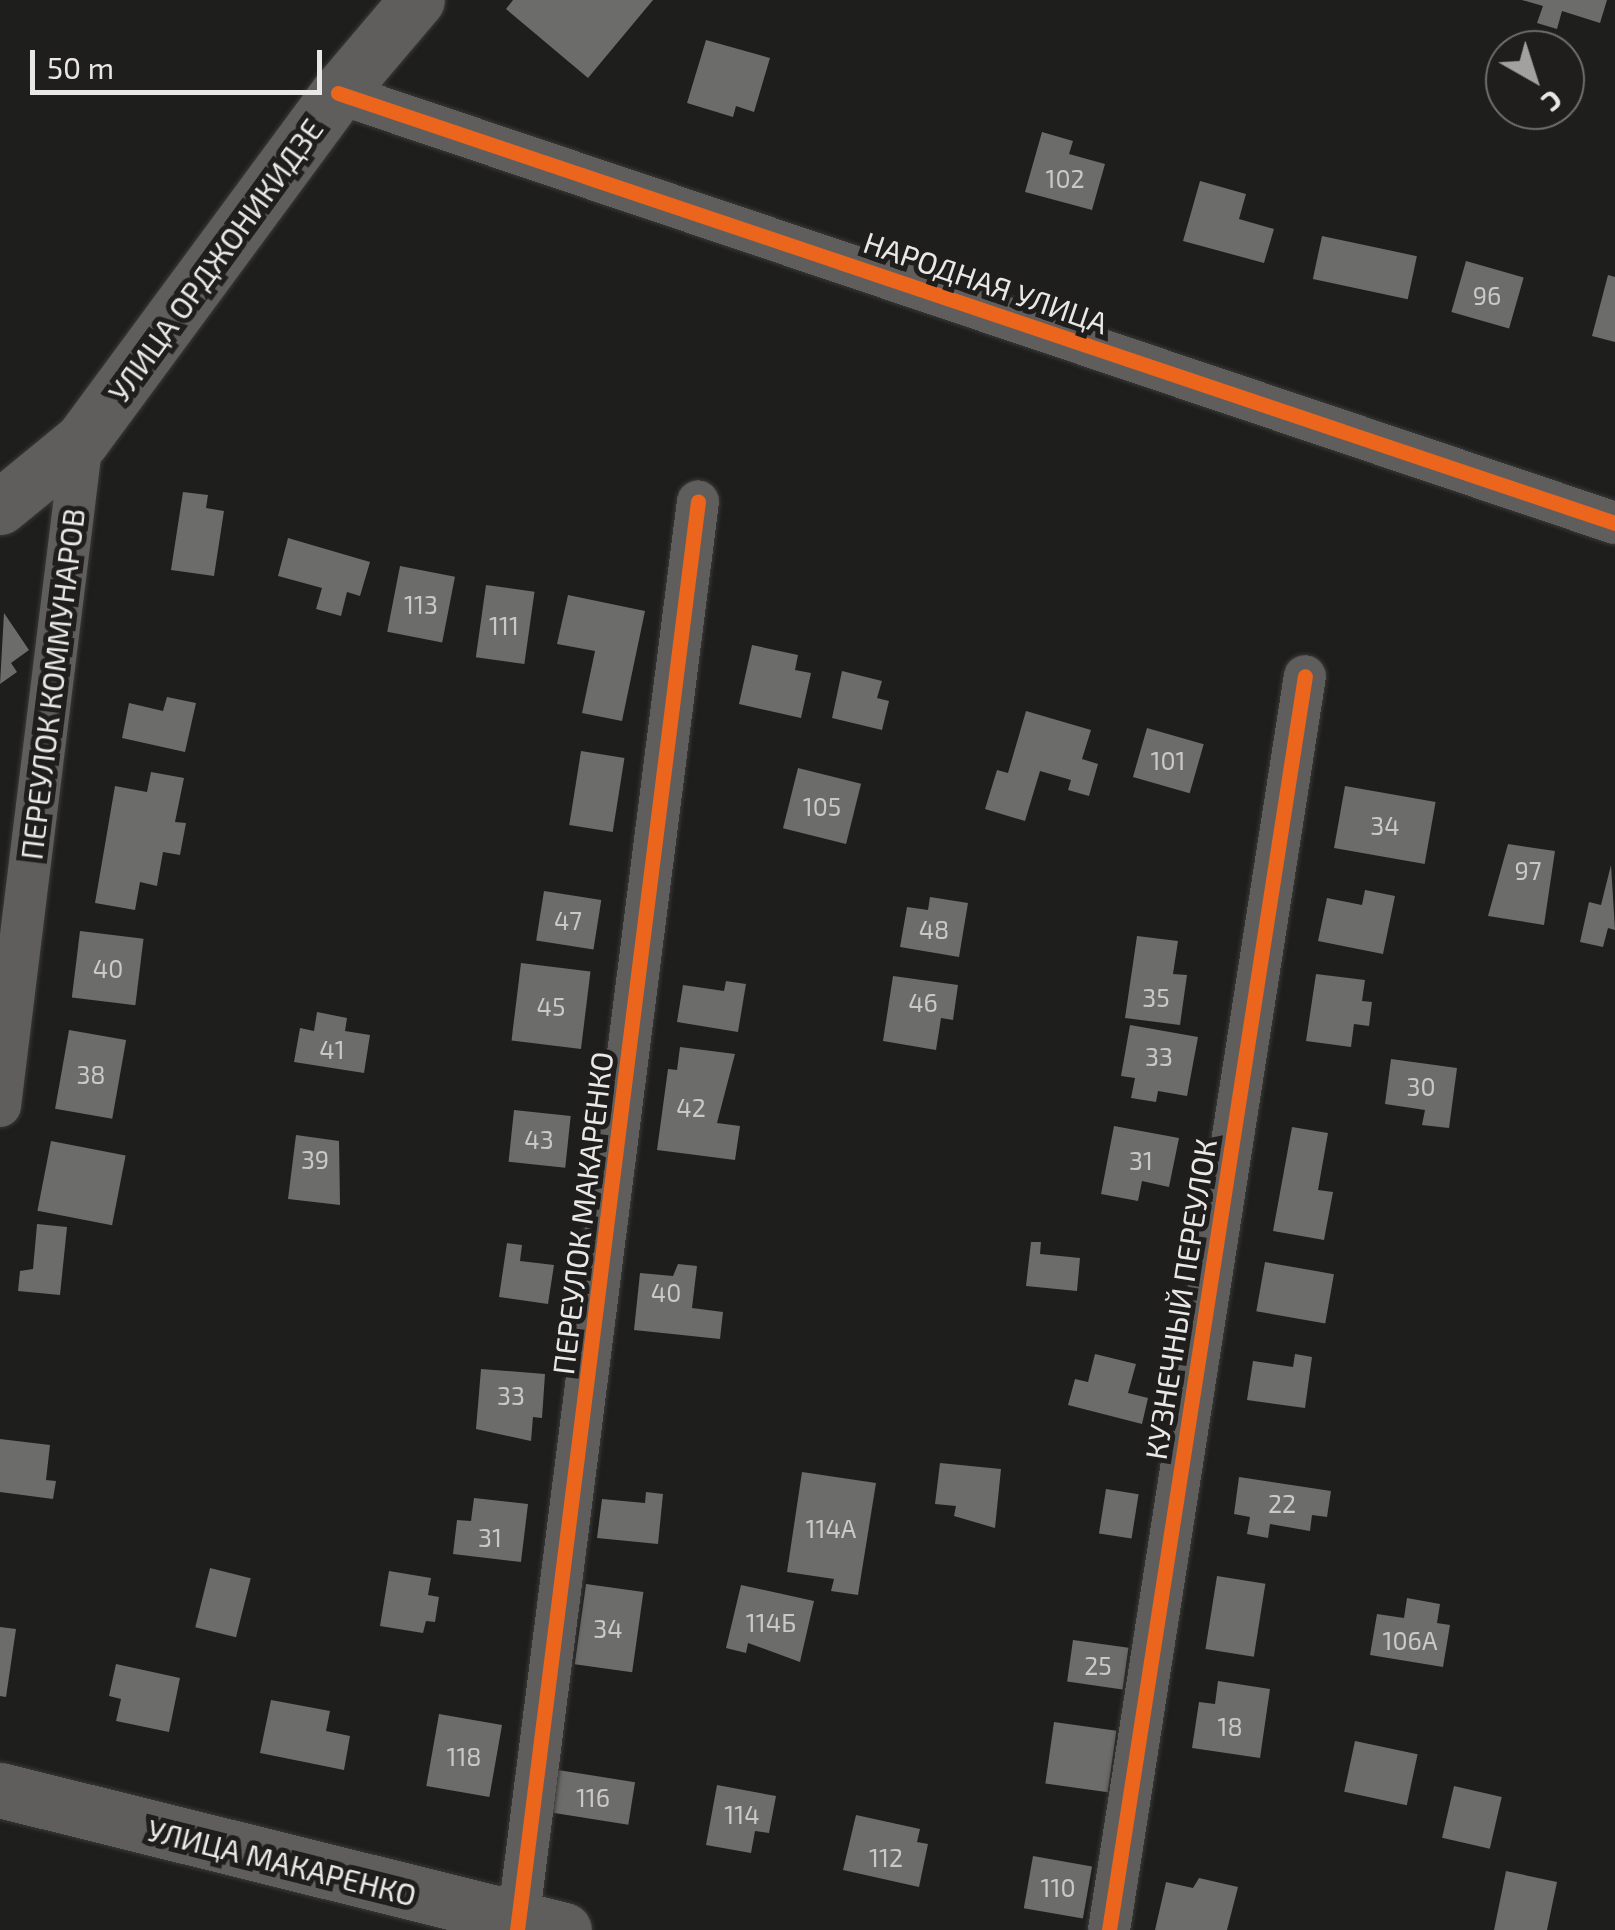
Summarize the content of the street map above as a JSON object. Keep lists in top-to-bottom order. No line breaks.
{"streets":{"main road":["УЛИЦА ОРДЖОНИКИДЗЕ","УЛИЦА МАКАРЕНКО"],"street":["НАРОДНАЯ УЛИЦА","ПЕРЕУЛОК КОММУНАРОВ","ПЕРЕУЛОК МАКАРЕНКО","КУЗНЕЧНЫЙ ПЕРЕУЛОК"]},"crossings":[["УЛИЦА ОРДЖОНИКИДЗЕ","НАРОДНАЯ УЛИЦА"],["УЛИЦА ОРДЖОНИКИДЗЕ","ПЕРЕУЛОК КОММУНАРОВ"],["ПЕРЕУЛОК МАКАРЕНКО","УЛИЦА МАКАРЕНКО"]],"house_numbers":["102","96","113","111","101","105","34","97","47","48","40","35","46","45","41","33","38","30","42","43","39","31","40","33","22","114А","31","114Б","34","106А","25","18","118","116","114","112","110"],"scale_bar":"50 m","north":"bottom right"}
